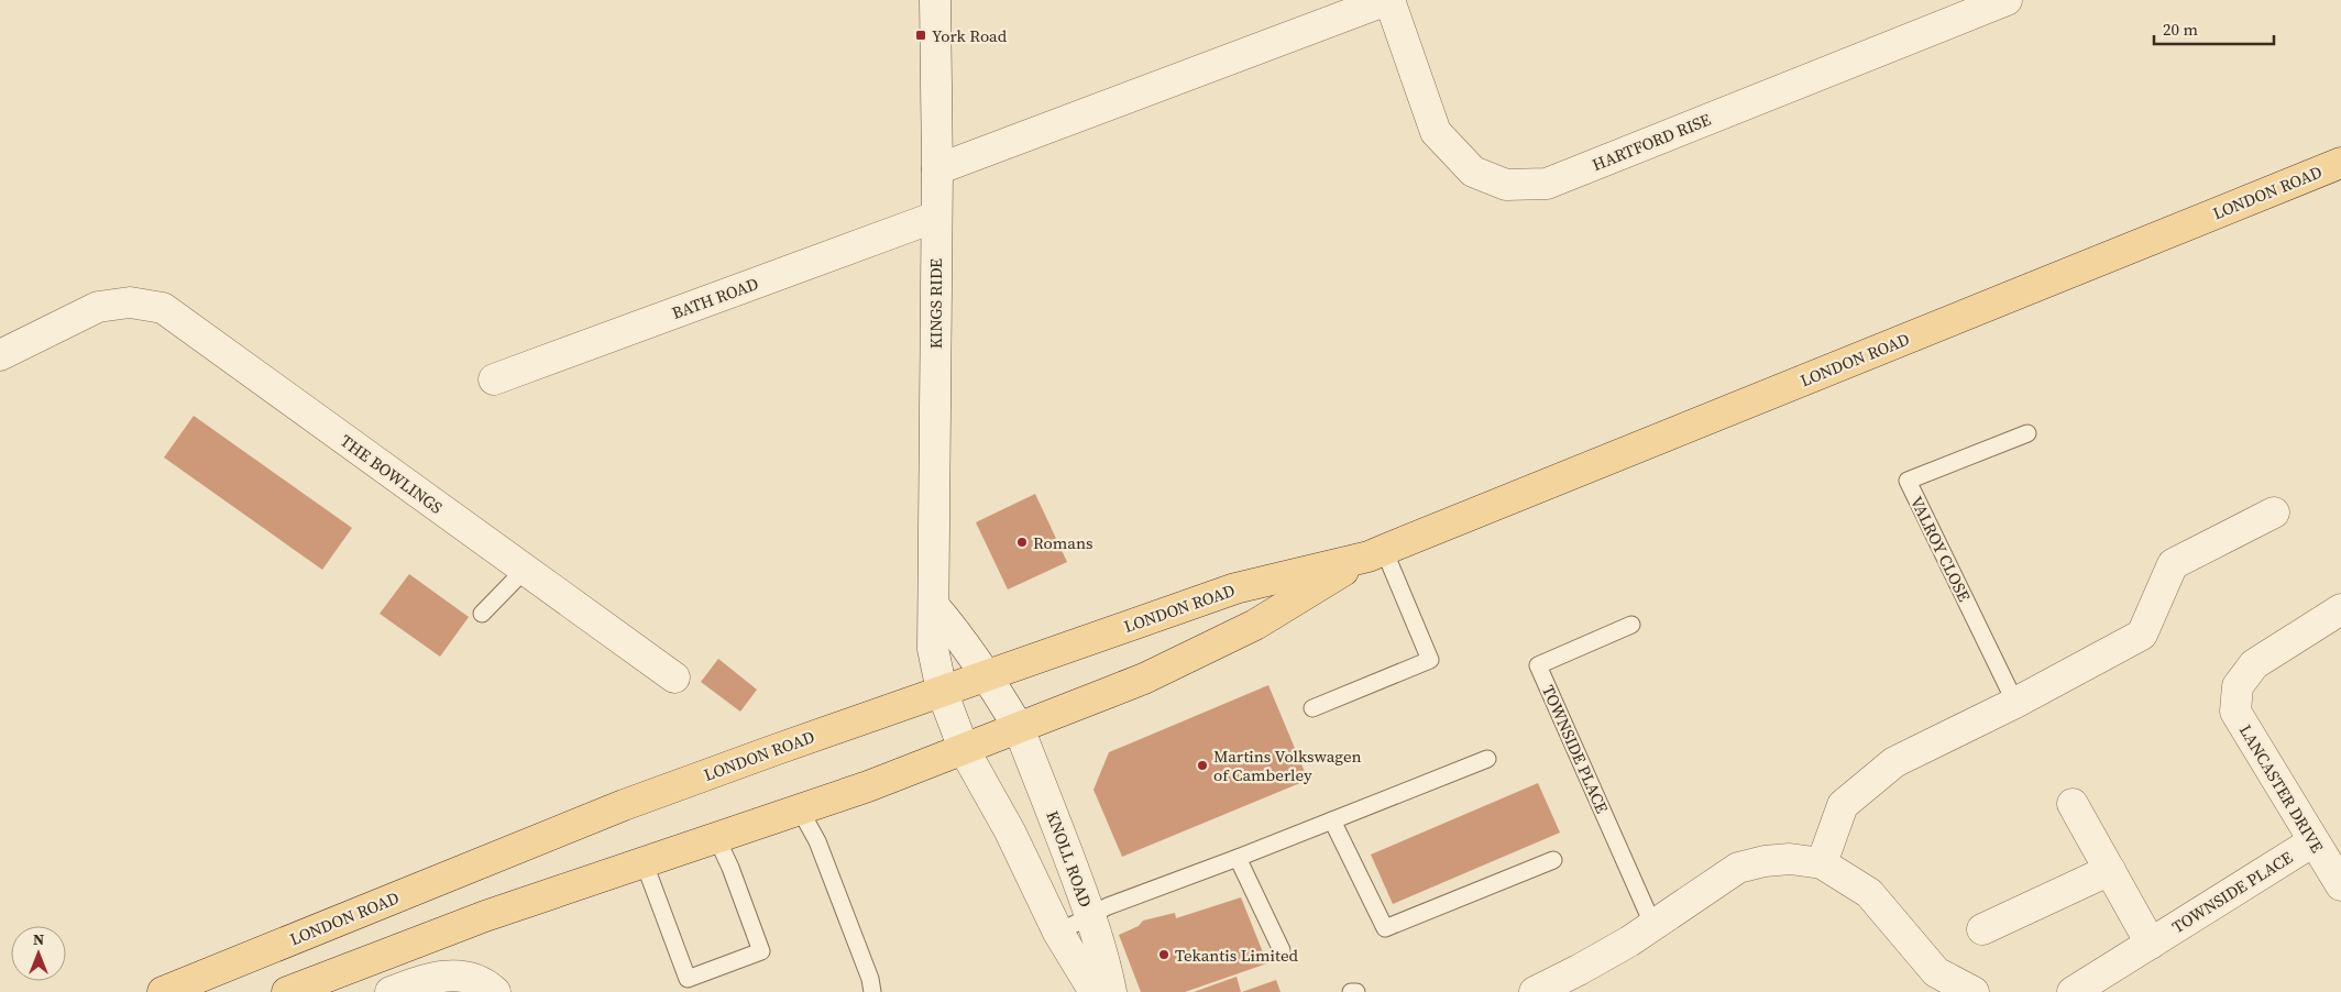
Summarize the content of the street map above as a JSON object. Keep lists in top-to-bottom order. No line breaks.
{"streets":{"main road":["LONDON ROAD"],"street":["HARTFORD RISE","BATH ROAD","KINGS RIDE","THE BOWLINGS","TOWNSIDE PLACE","LANCASTER DRIVE","KNOLL ROAD"],"lane":["VALROY CLOSE"]},"crossings":[["LONDON ROAD","KINGS RIDE"],["LONDON ROAD","KNOLL ROAD"],["BATH ROAD","KINGS RIDE"],["TOWNSIDE PLACE","LANCASTER DRIVE"]],"places":{"transit":["York Road"],"other":["Romans","Martins Volkswagen of Camberley","Tekantis Limited"]},"scale_bar":"20 m","north":"top"}
